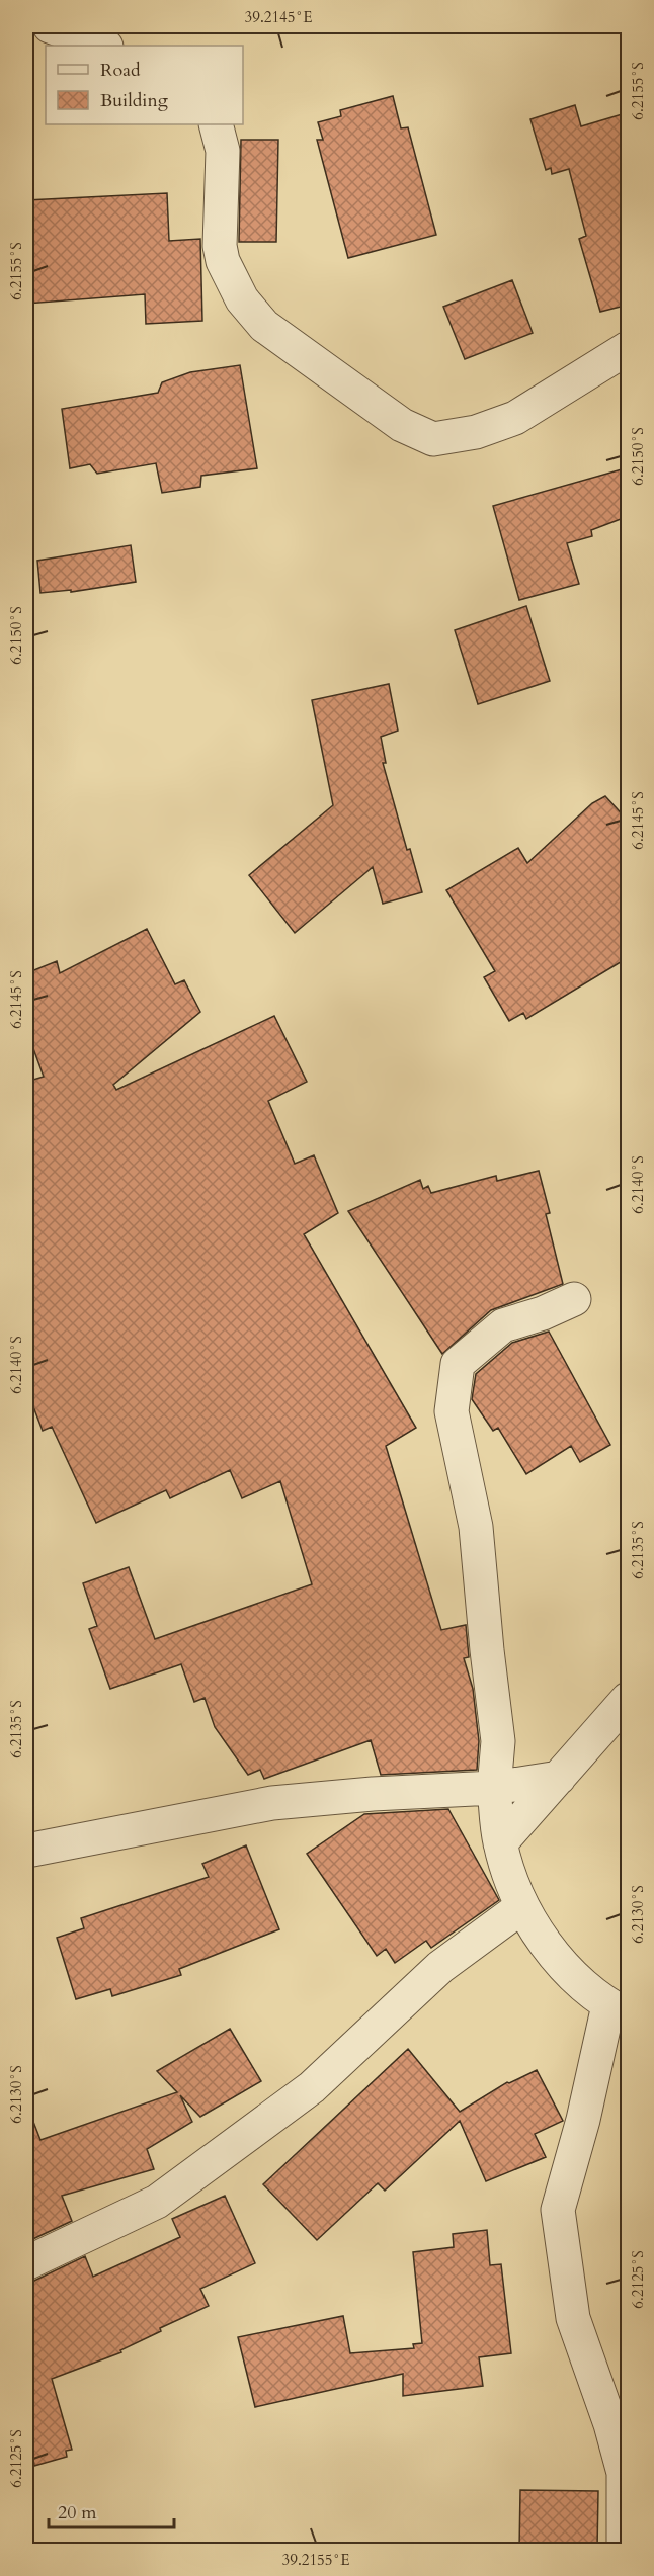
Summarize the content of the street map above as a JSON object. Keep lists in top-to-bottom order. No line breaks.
{"legend":["Road","Building"],"scale_bar":"20 m","coordinates":["39.2145°E","6.2155°S","6.2150°S","6.2145°S","6.2140°S","6.2135°S","6.2130°S","6.2125°S","39.2155°E"]}
